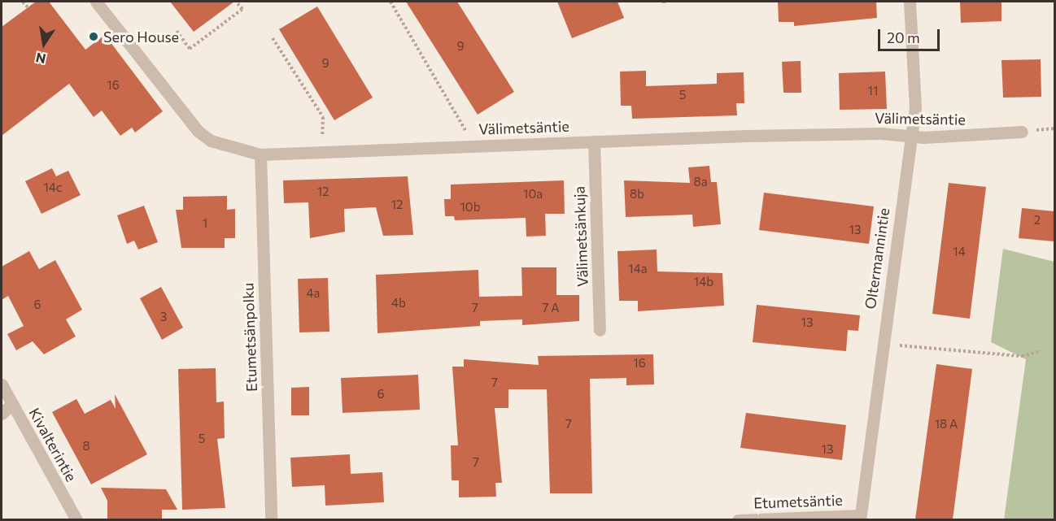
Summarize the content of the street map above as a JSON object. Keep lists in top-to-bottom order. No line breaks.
{"streets":{"street":["Välimetsäntie","Välimetsänkuja","Oltermannintie","Etumetsänpolku","Kivalterintie","Etumetsäntie"]},"crossings":[["Välimetsäntie","Välimetsänkuja"],["Välimetsäntie","Oltermannintie"],["Välimetsäntie","Etumetsänpolku"],["Oltermannintie","Etumetsäntie"]],"places":["Sero House"],"house_numbers":["9","9","16","11","5","8a","14c","12","10a","8b","12","10b","2","1","13","14","14a","14b","4a","4b","6","7","7 A","3","13","16","7","6","7","18 A","5","8","13","7"],"scale_bar":"20 m","north":"bottom"}
